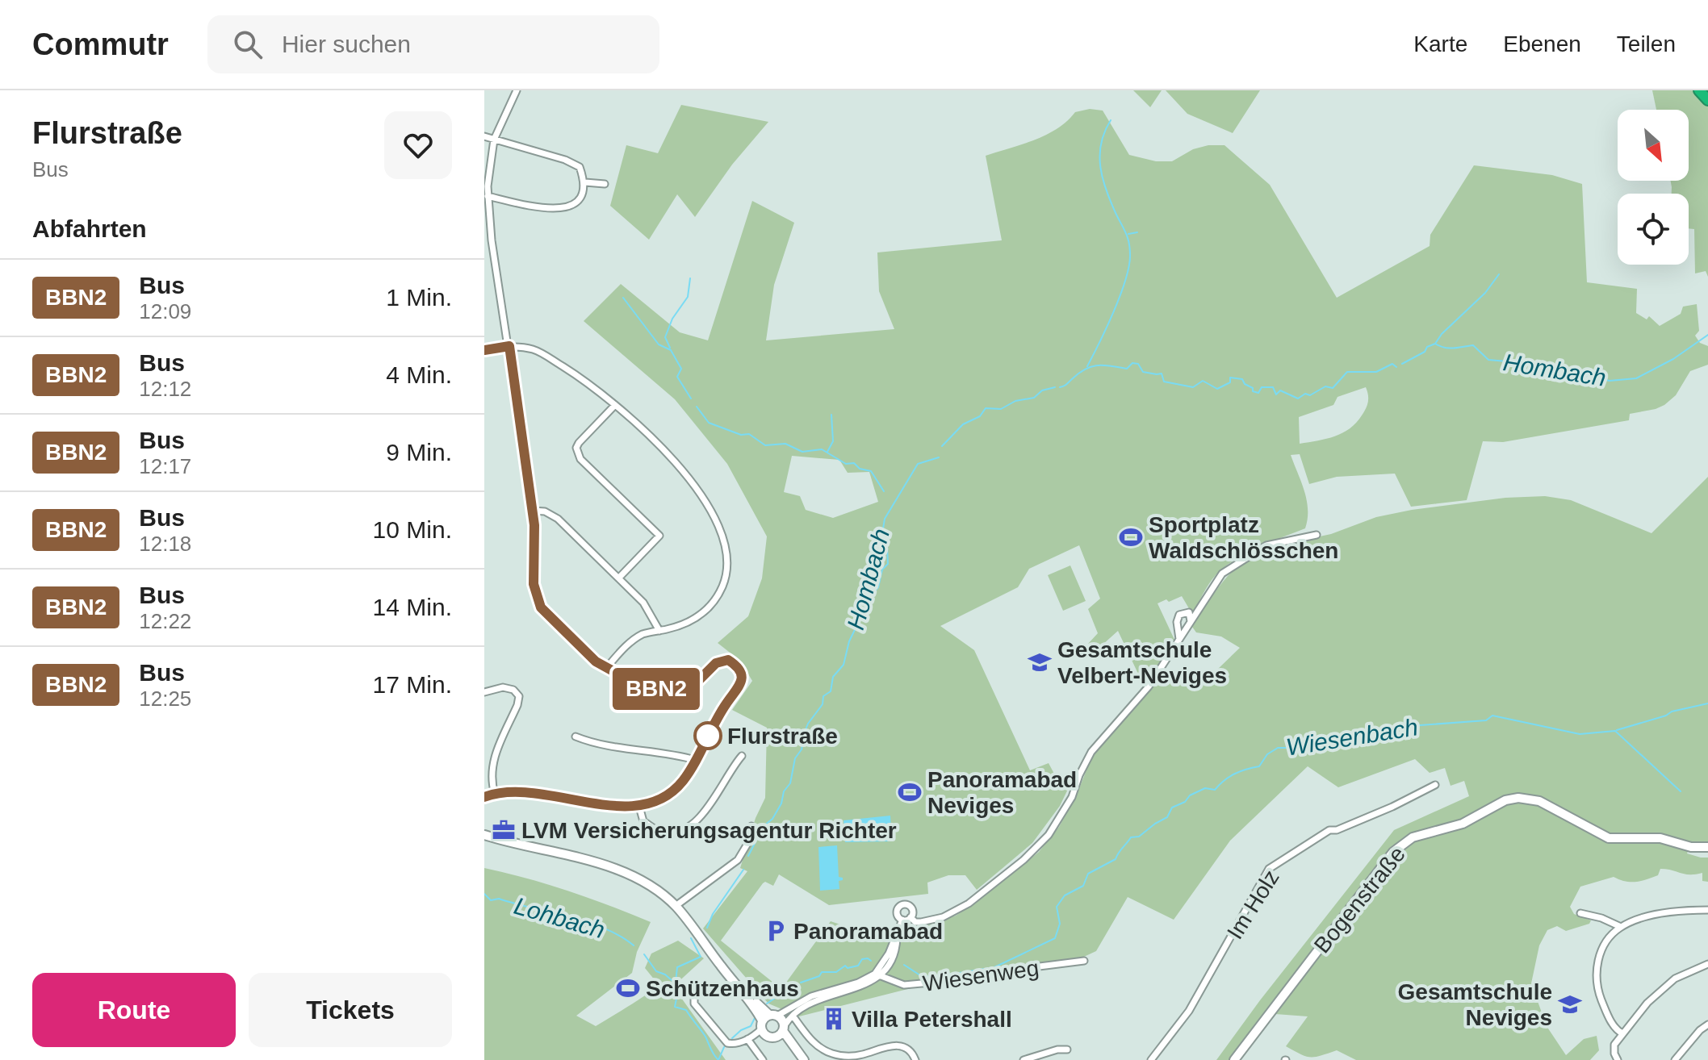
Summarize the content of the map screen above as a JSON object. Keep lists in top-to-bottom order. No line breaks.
{"streets":{"main road":["Bogenstraße"],"street":["Im Holz","Wiesenweg"]},"water":["Hombach","Wiesenbach","Lohbach"],"places":{"sports":["Sportplatz Waldschlösschen","Panoramabad Neviges","Schützenhaus"],"school or university":["Gesamtschule Velbert-Neviges","Gesamtschule Neviges"],"other":["Flurstraße"],"office":["LVM Versicherungsagentur Richter"],"parking":["Panoramabad"],"building":["Villa Petershall"]},"lines":["bus line BBN2"],"north":"bottom right","page":{"header":"Commutr","search":"Hier suchen","nav":["Karte","Ebenen","Teilen"],"heading":[["Flurstraße","Bus"],"Abfahrten"],"on_map":"BBN2","list":[{"mark":"BBN2","name":"Bus","note":"12:09","value":"1 Min."},{"mark":"BBN2","name":"Bus","note":"12:12","value":"4 Min."},{"mark":"BBN2","name":"Bus","note":"12:17","value":"9 Min."},{"mark":"BBN2","name":"Bus","note":"12:18","value":"10 Min."},{"mark":"BBN2","name":"Bus","note":"12:22","value":"14 Min."},{"mark":"BBN2","name":"Bus","note":"12:25","value":"17 Min."}],"buttons":["Route","Tickets"]}}
